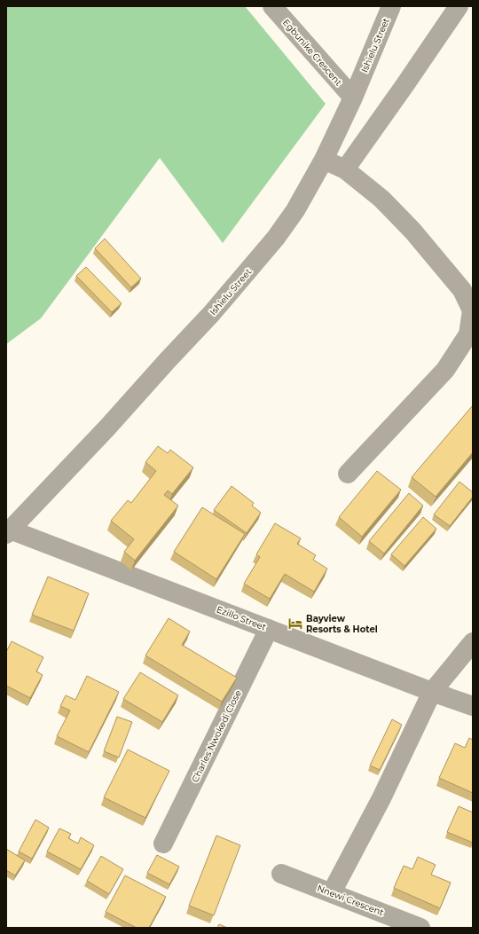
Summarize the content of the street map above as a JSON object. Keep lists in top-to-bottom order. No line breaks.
{"streets":{"street":["Ishielu Street","Egbunike Crescent","Ezillo Street","Charles Nwokedi Close","Nnewi Crescent"]},"crossings":[["Ishielu Street","Egbunike Crescent"],["Ishielu Street","Ezillo Street"],["Ezillo Street","Charles Nwokedi Close"]],"places":{"hotel":["Bayview Resorts & Hotel"]}}
